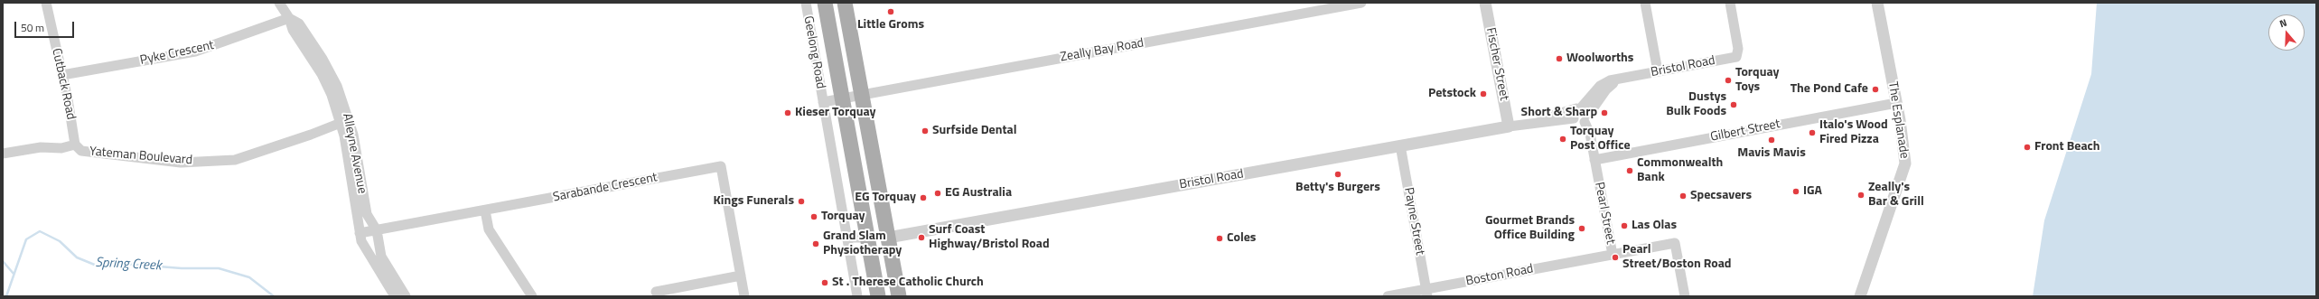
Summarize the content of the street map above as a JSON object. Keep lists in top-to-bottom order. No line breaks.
{"streets":{"street":["Zeally Bay Road","Geelong Road","Pyke Crescent","Fischer Street","Bristol Road","Cutback Road","The Esplanade","Gilbert Street","Alleyne Avenue","Yateman Boulevard","Sarabande Crescent","Pearl Street","Payne Street","Boston Road"]},"crossings":[["Zeally Bay Road","Geelong Road"],["Pyke Crescent","Cutback Road"],["Pyke Crescent","Alleyne Avenue"],["Fischer Street","Bristol Road"],["Bristol Road","Pearl Street"],["Bristol Road","Payne Street"],["Cutback Road","Yateman Boulevard"],["The Esplanade","Gilbert Street"],["Gilbert Street","Pearl Street"],["Alleyne Avenue","Yateman Boulevard"],["Alleyne Avenue","Sarabande Crescent"],["Pearl Street","Boston Road"],["Payne Street","Boston Road"]],"water":["Spring Creek"],"places":["Little Groms","Woolworths","Torquay Toys","The Pond Cafe","Petstock","Dustys Bulk Foods","Kieser Torquay","Short & Sharp","Surfside Dental","Italo's Wood Fired Pizza","Torquay Post Office","Mavis Mavis","Front Beach","Commonwealth Bank","Betty's Burgers","IGA","EG Australia","Zeally's Bar & Grill","Specsavers","EG Torquay","Kings Funerals","Torquay","Las Olas","Gourmet Brands Office Building","Surf Coast Highway/Bristol Road","Coles","Grand Slam Physiotherapy","Pearl Street/Boston Road","St . Therese Catholic Church"],"scale_bar":"50 m","north":"top"}
